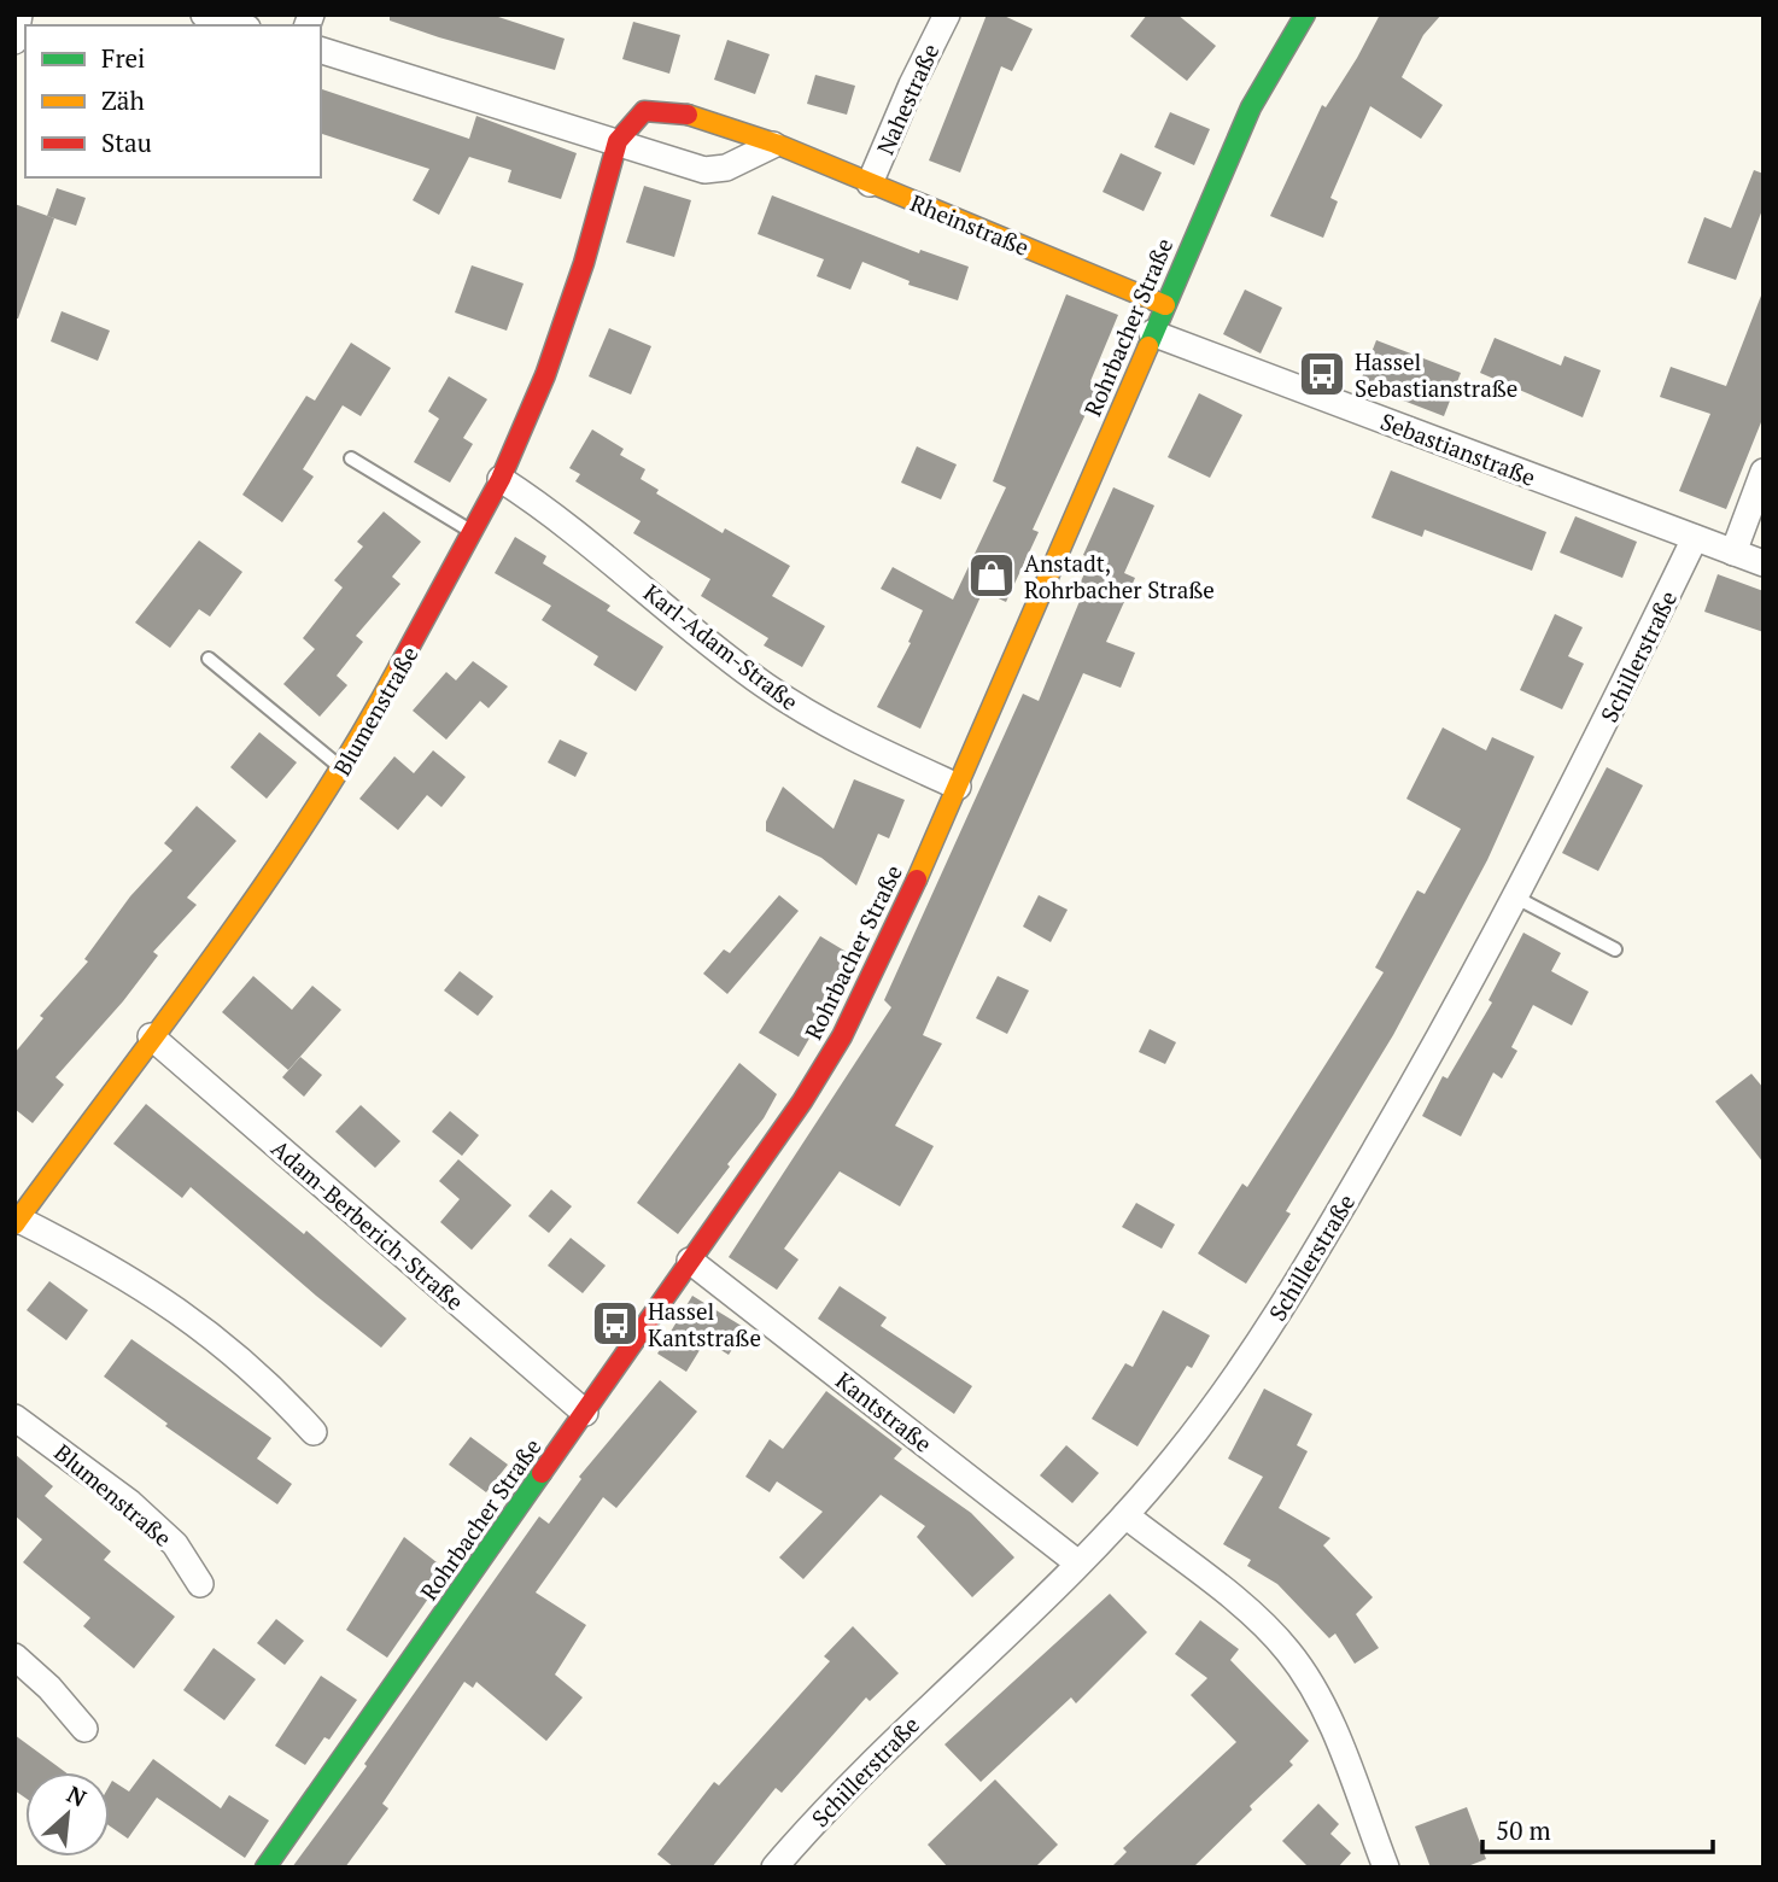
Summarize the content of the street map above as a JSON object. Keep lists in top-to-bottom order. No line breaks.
{"streets":{"street":["Nahestraße","Rheinstraße","Rohrbacher Straße","Sebastianstraße","Karl-Adam-Straße","Schillerstraße","Blumenstraße","Adam-Berberich-Straße","Kantstraße"]},"crossings":[["Nahestraße","Rheinstraße"],["Rheinstraße","Rohrbacher Straße"],["Rheinstraße","Blumenstraße"],["Rohrbacher Straße","Sebastianstraße"],["Rohrbacher Straße","Karl-Adam-Straße"],["Rohrbacher Straße","Adam-Berberich-Straße"],["Rohrbacher Straße","Kantstraße"],["Sebastianstraße","Schillerstraße"],["Karl-Adam-Straße","Blumenstraße"],["Schillerstraße","Kantstraße"],["Blumenstraße","Adam-Berberich-Straße"]],"places":{"bus stop":["Hassel Sebastianstraße","Hassel Kantstraße"],"shop":["Anstadt, Rohrbacher Straße"]},"legend":["Frei","Zäh","Stau"],"scale_bar":"50 m","north":"top right"}
